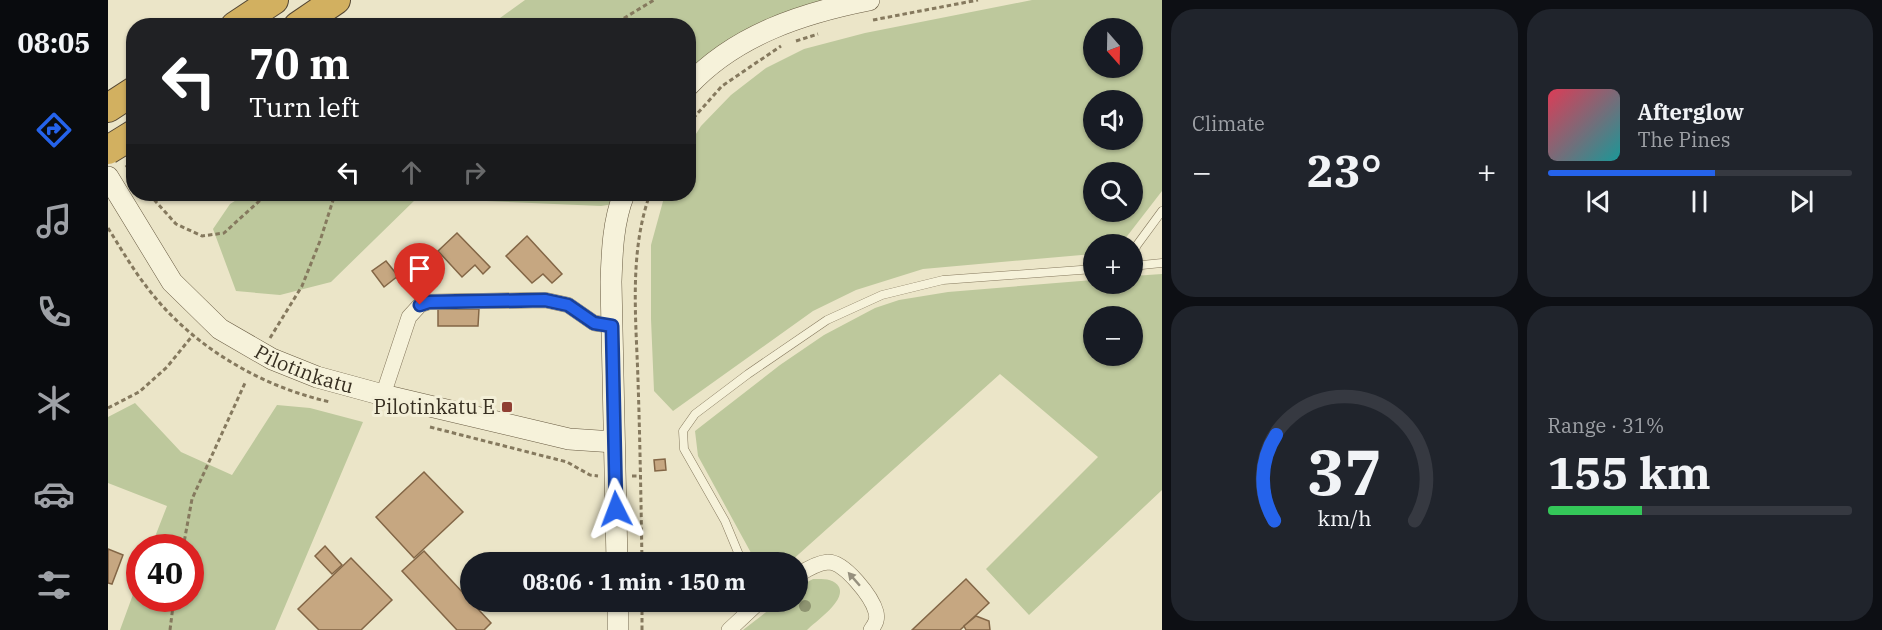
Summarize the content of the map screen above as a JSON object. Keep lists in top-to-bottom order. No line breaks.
{"streets":{"street":["Pilotinkatu"]},"places":{"transit":["Pilotinkatu E"]},"north":"bottom","page":{"tabs":"08:05","tile":["Climate",["Range · 31%","155 km"]],"map_buttons":["+","−"],"turn":["70 m","Turn left"],"song":["Afterglow","The Pines"],"heat":["−","23°","+"],"limit":"40","trip":"08:06 · 1 min · 150 m","gauge":["37","km/h"]}}
